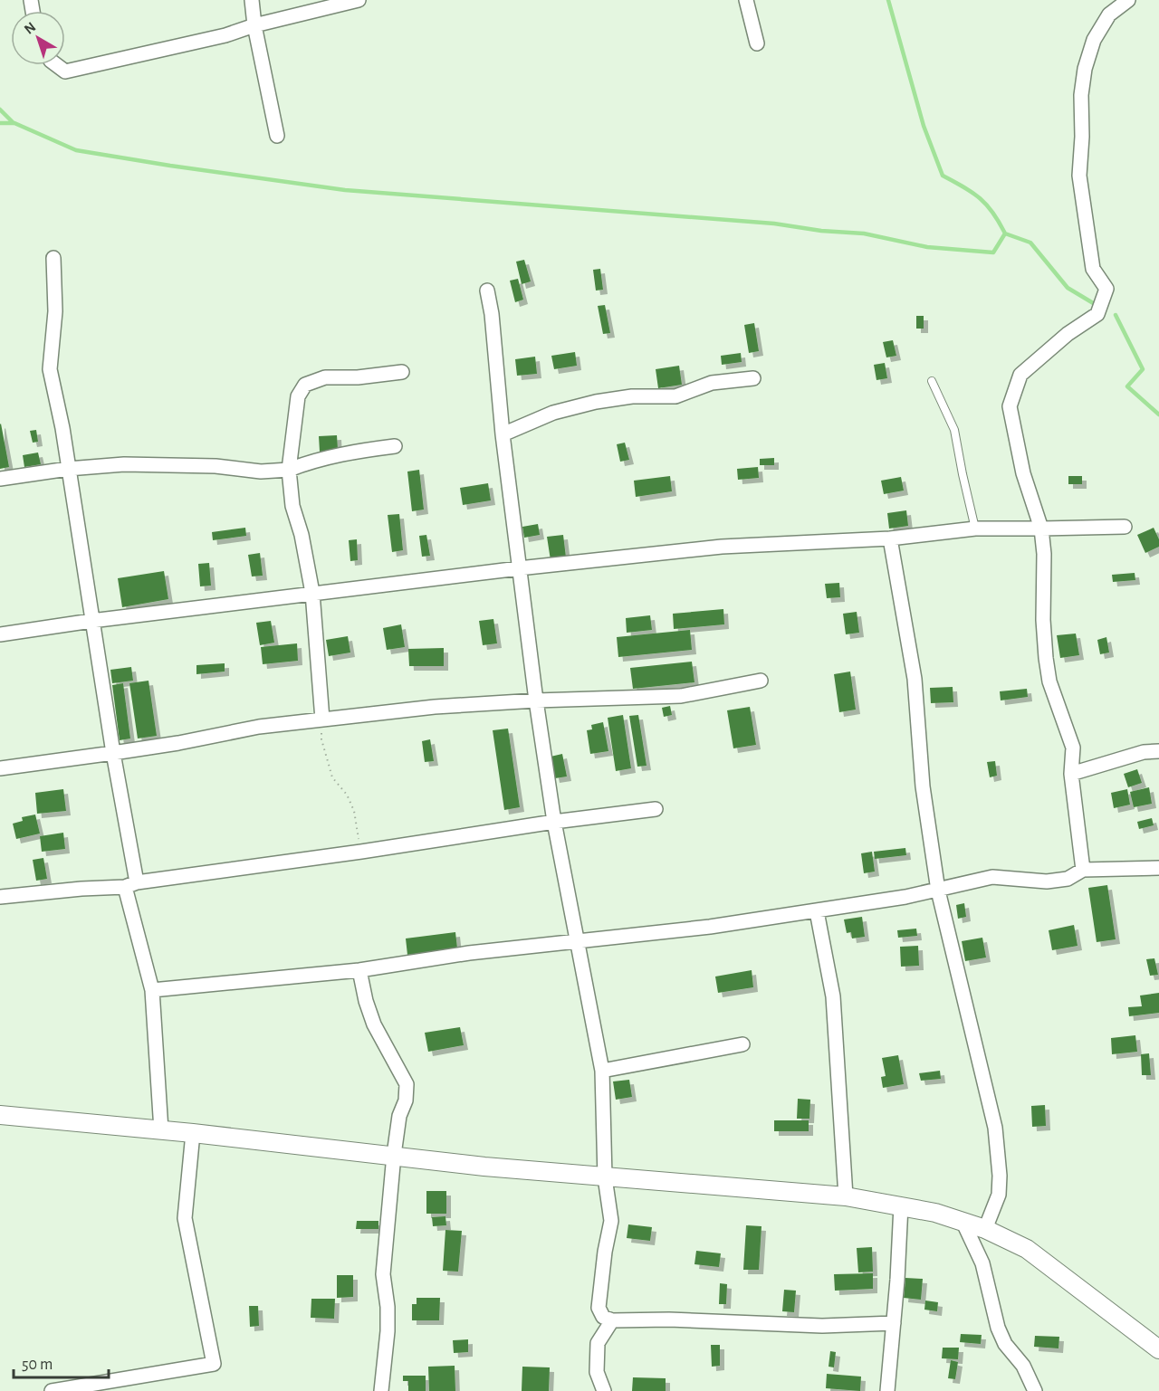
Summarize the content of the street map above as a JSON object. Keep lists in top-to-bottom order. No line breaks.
{"scale_bar":"50 m","north":"top left"}
